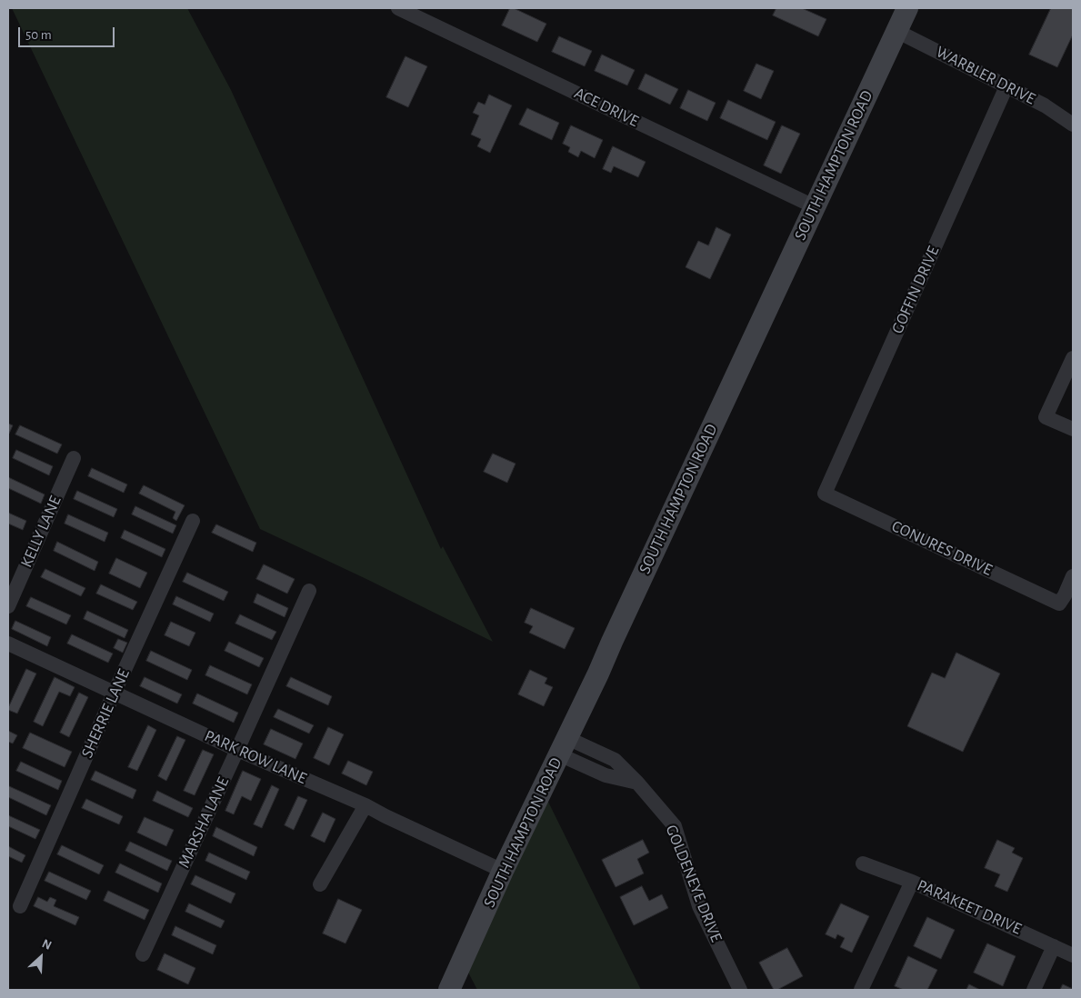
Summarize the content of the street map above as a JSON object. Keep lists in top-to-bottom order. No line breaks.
{"streets":{"main road":["SOUTH HAMPTON ROAD"],"street":["WARBLER DRIVE","ACE DRIVE","GOFFIN DRIVE","KELLY LANE","CONURES DRIVE","SHERRIE LANE","PARK ROW LANE","MARSHA LANE","GOLDENEYE DRIVE","PARAKEET DRIVE"]},"crossings":[["WARBLER DRIVE","SOUTH HAMPTON ROAD"],["WARBLER DRIVE","GOFFIN DRIVE"],["ACE DRIVE","SOUTH HAMPTON ROAD"],["SOUTH HAMPTON ROAD","PARK ROW LANE"],["SOUTH HAMPTON ROAD","GOLDENEYE DRIVE"],["GOFFIN DRIVE","CONURES DRIVE"],["SHERRIE LANE","PARK ROW LANE"],["PARK ROW LANE","MARSHA LANE"]],"scale_bar":"50 m","north":"top right"}
